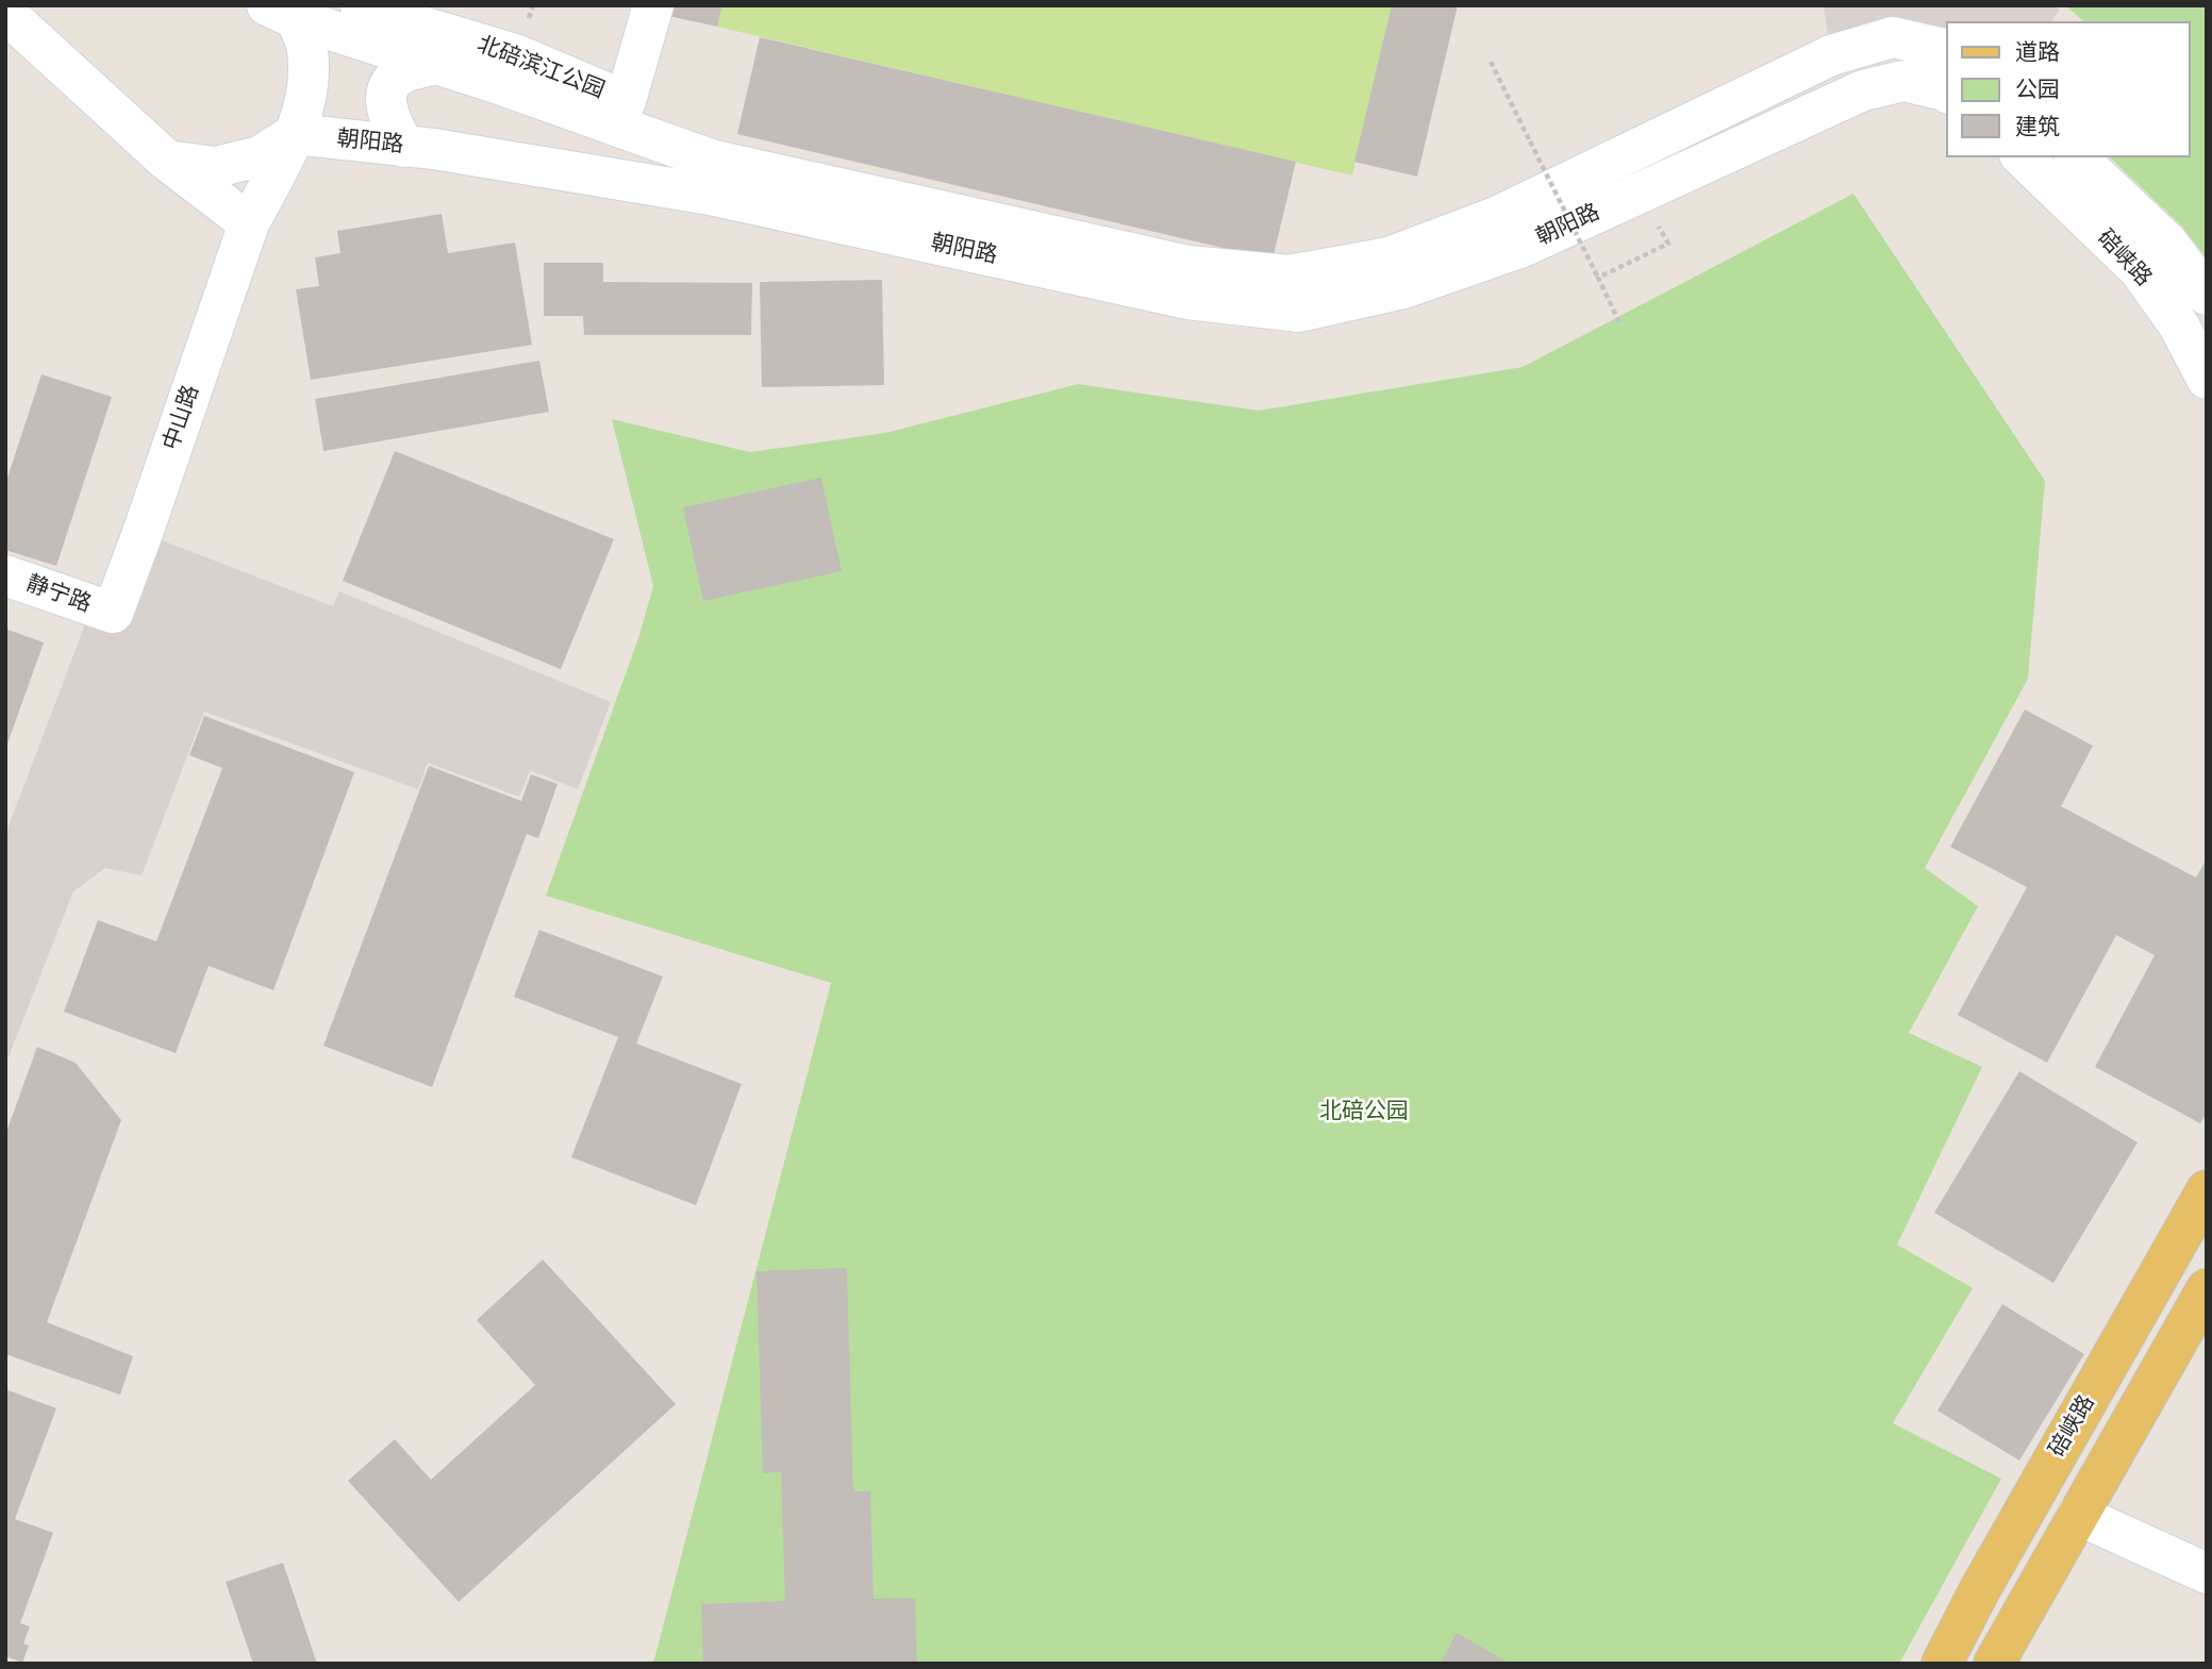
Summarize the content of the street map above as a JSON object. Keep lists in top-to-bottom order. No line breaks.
{"streets":{"main road":["碚峡路"],"street":["北碚滨江公园","朝阳路","中山路","静宁路"]},"crossings":[["朝阳路","中山路"],["中山路","静宁路"]],"parks":["北碚公园"],"legend":["道路","公园","建筑"]}
